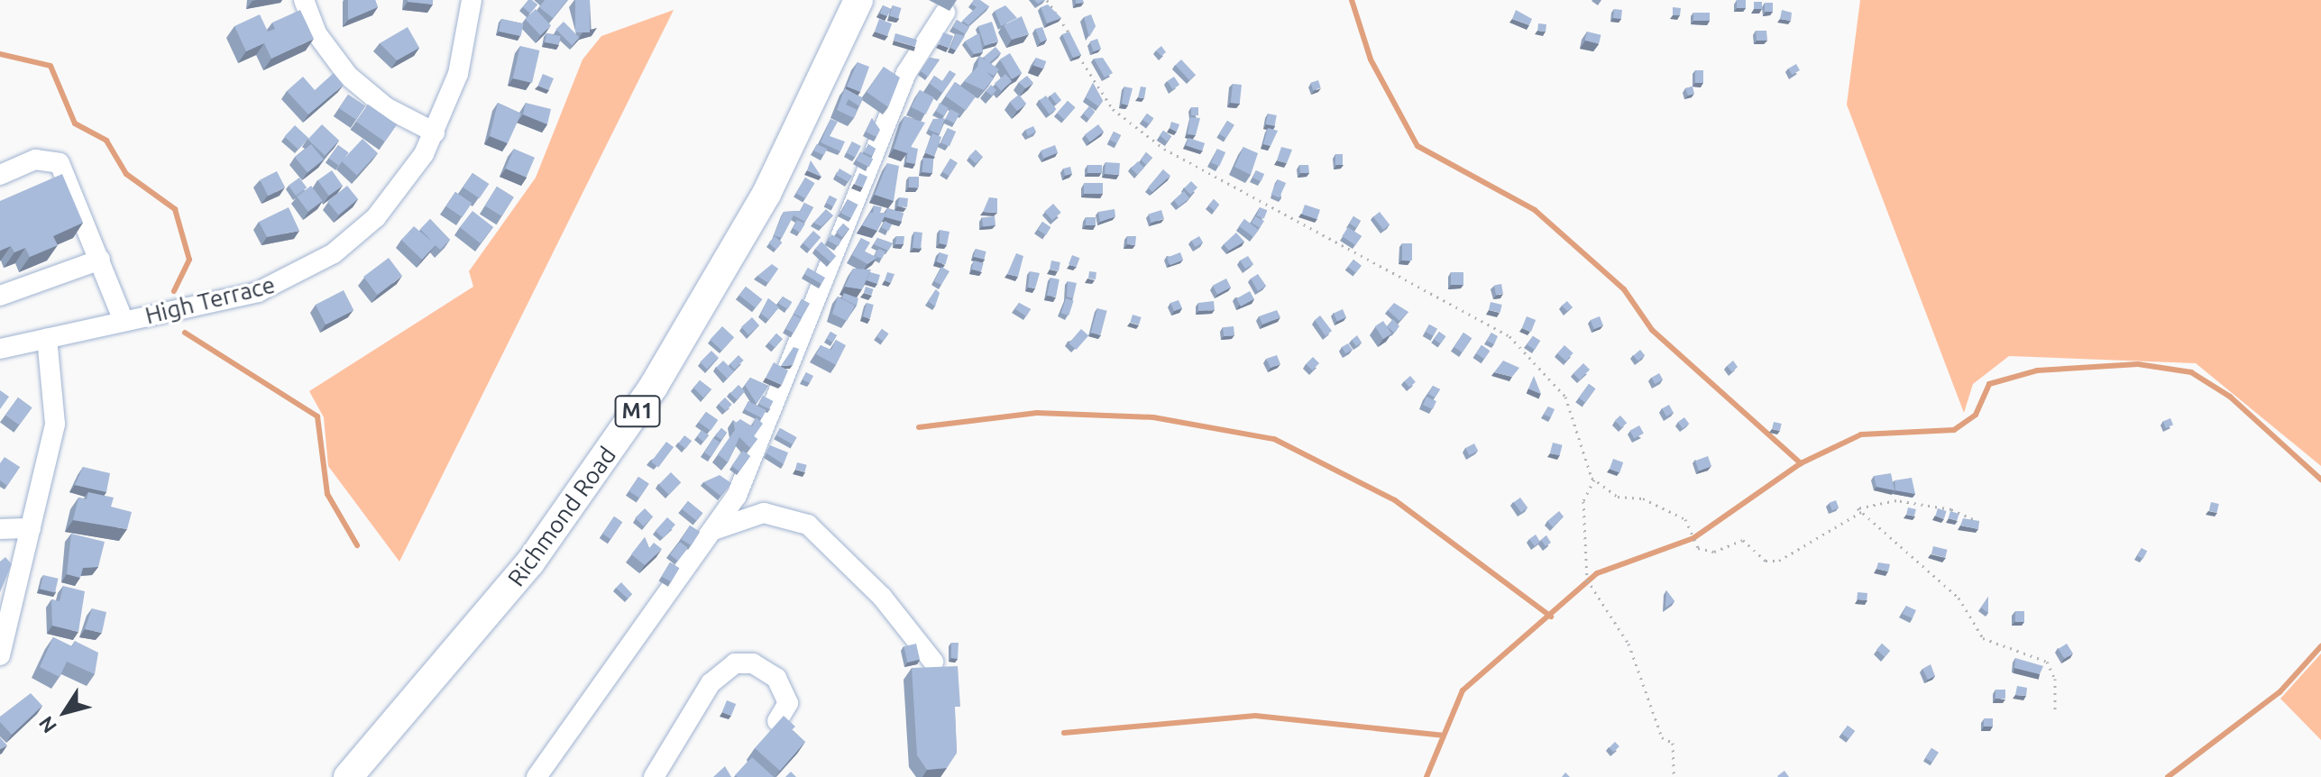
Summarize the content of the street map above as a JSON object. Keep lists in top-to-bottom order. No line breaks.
{"streets":{"highway":["M1","Richmond Road"],"street":["High Terrace"]},"north":"bottom left"}
